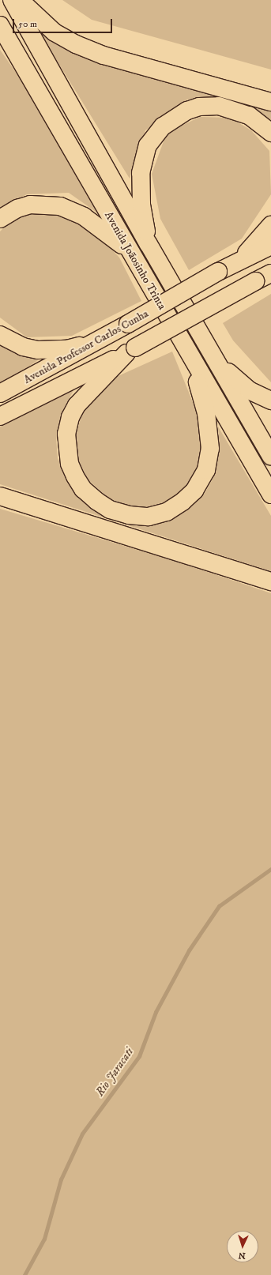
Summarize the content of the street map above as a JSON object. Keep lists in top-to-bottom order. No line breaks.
{"streets":{"main road":["Avenida Joãosinho Trinta","Avenida Professor Carlos Cunha"]},"water":["Rio Jaracati"],"scale_bar":"50 m","north":"bottom"}
